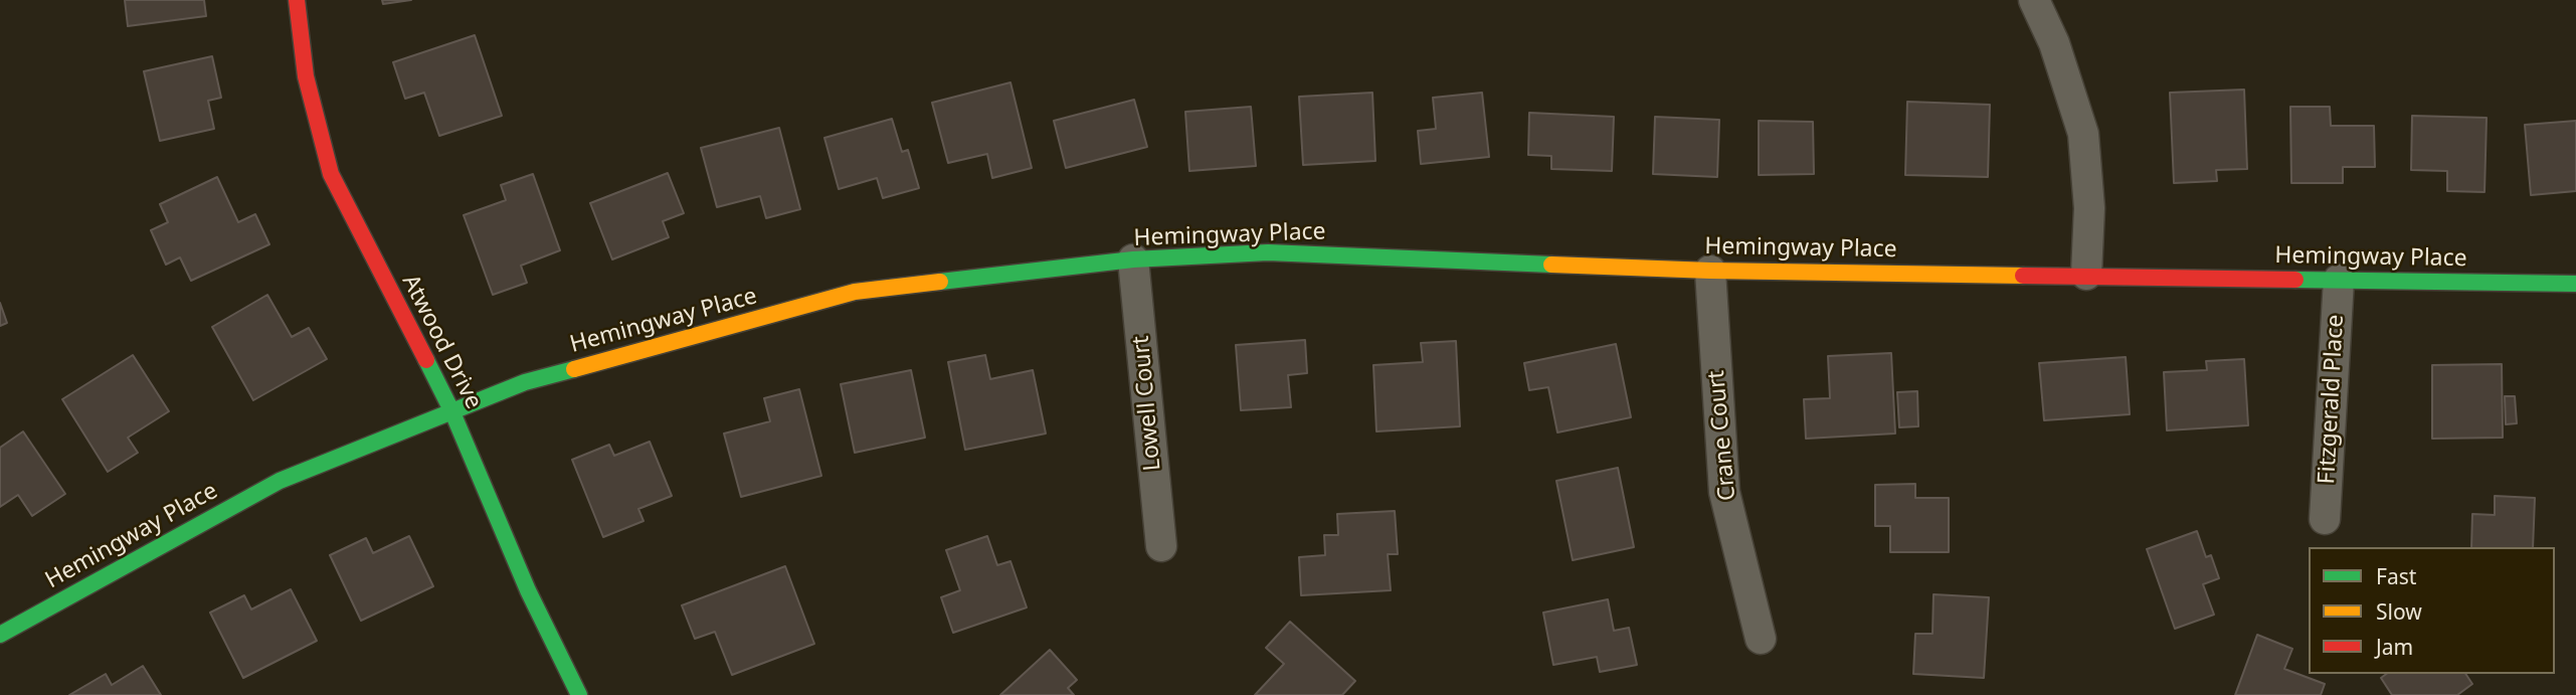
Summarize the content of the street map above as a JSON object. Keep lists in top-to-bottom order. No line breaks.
{"streets":{"street":["Hemingway Place","Atwood Drive","Fitzgerald Place","Lowell Court","Crane Court"]},"crossings":[["Hemingway Place","Atwood Drive"],["Hemingway Place","Fitzgerald Place"],["Hemingway Place","Lowell Court"],["Hemingway Place","Crane Court"]],"legend":["Fast","Slow","Jam"]}
